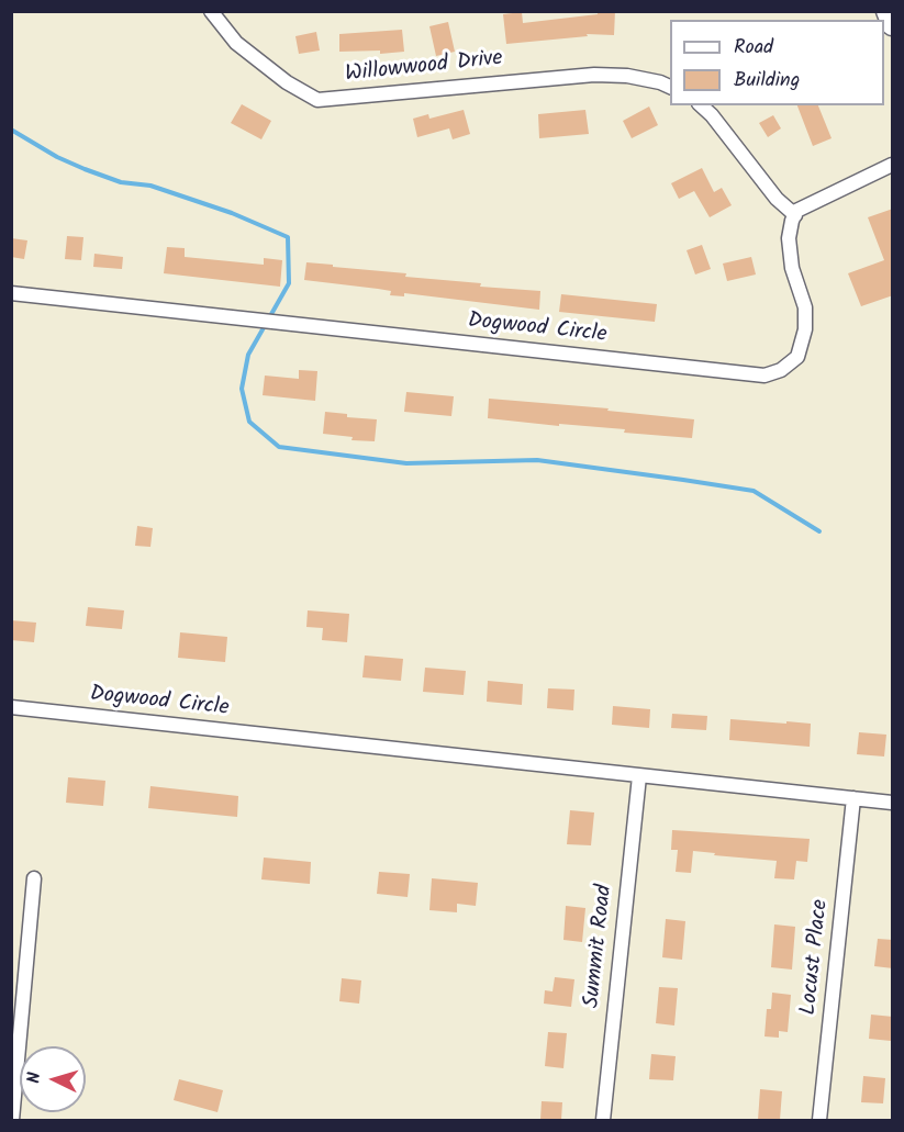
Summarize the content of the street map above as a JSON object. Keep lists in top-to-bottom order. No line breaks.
{"streets":{"street":["Willowwood Drive","Dogwood Circle","Summit Road","Locust Place"]},"crossings":[["Dogwood Circle","Summit Road"],["Dogwood Circle","Locust Place"]],"legend":["Road","Building"],"north":"left"}
